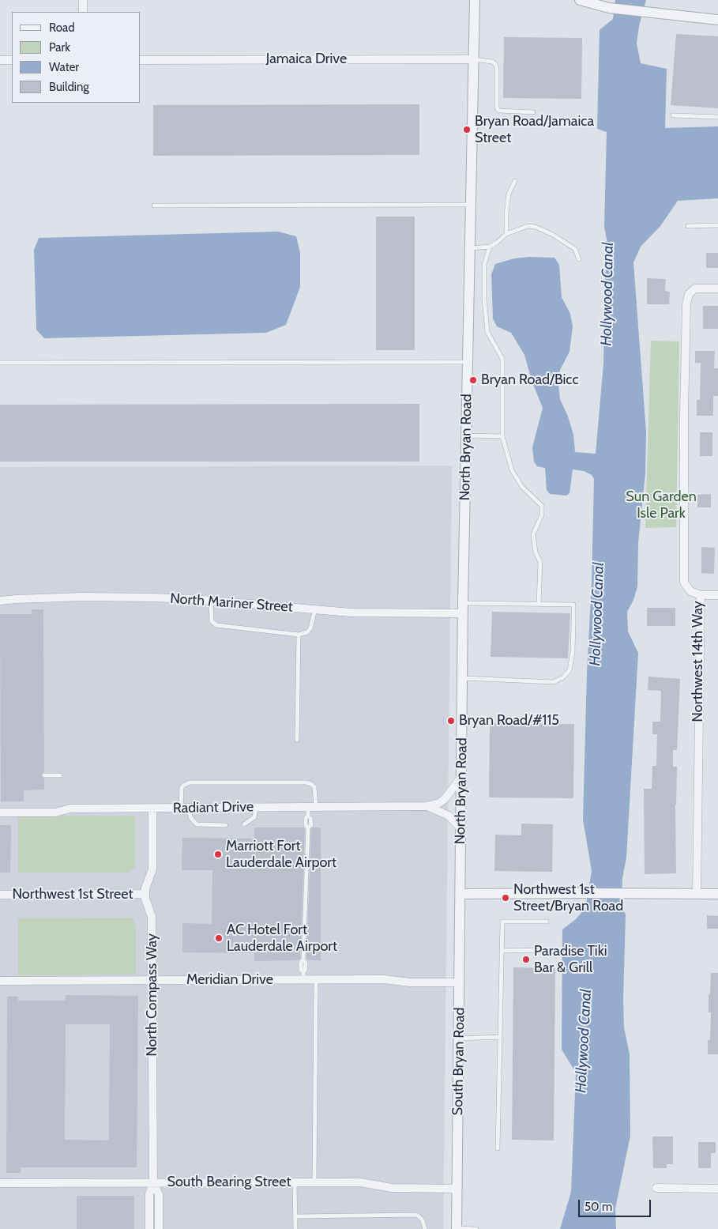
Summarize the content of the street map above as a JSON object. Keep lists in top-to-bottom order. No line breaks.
{"streets":{"street":["Jamaica Drive","North Bryan Road","North Mariner Street","Northwest 14th Way","Radiant Drive","Northwest 1st Street","Meridian Drive","North Compass Way","South Bryan Road","South Bearing Street"]},"crossings":[["Jamaica Drive","North Bryan Road"],["North Bryan Road","North Mariner Street"],["North Bryan Road","Radiant Drive"],["North Bryan Road","South Bryan Road"],["Radiant Drive","North Compass Way"],["Northwest 1st Street","North Compass Way"],["Meridian Drive","North Compass Way"],["Meridian Drive","South Bryan Road"],["North Compass Way","South Bearing Street"],["South Bryan Road","South Bearing Street"]],"water":["Hollywood Canal"],"parks":["Sun Garden Isle Park"],"places":["Bryan Road/Jamaica Street","Bryan Road/Bicc","Bryan Road/#115","Marriott Fort Lauderdale Airport","Northwest 1st Street/Bryan Road","AC Hotel Fort Lauderdale Airport","Paradise Tiki Bar & Grill"],"legend":["Road","Park","Water","Building"],"scale_bar":"50 m"}
